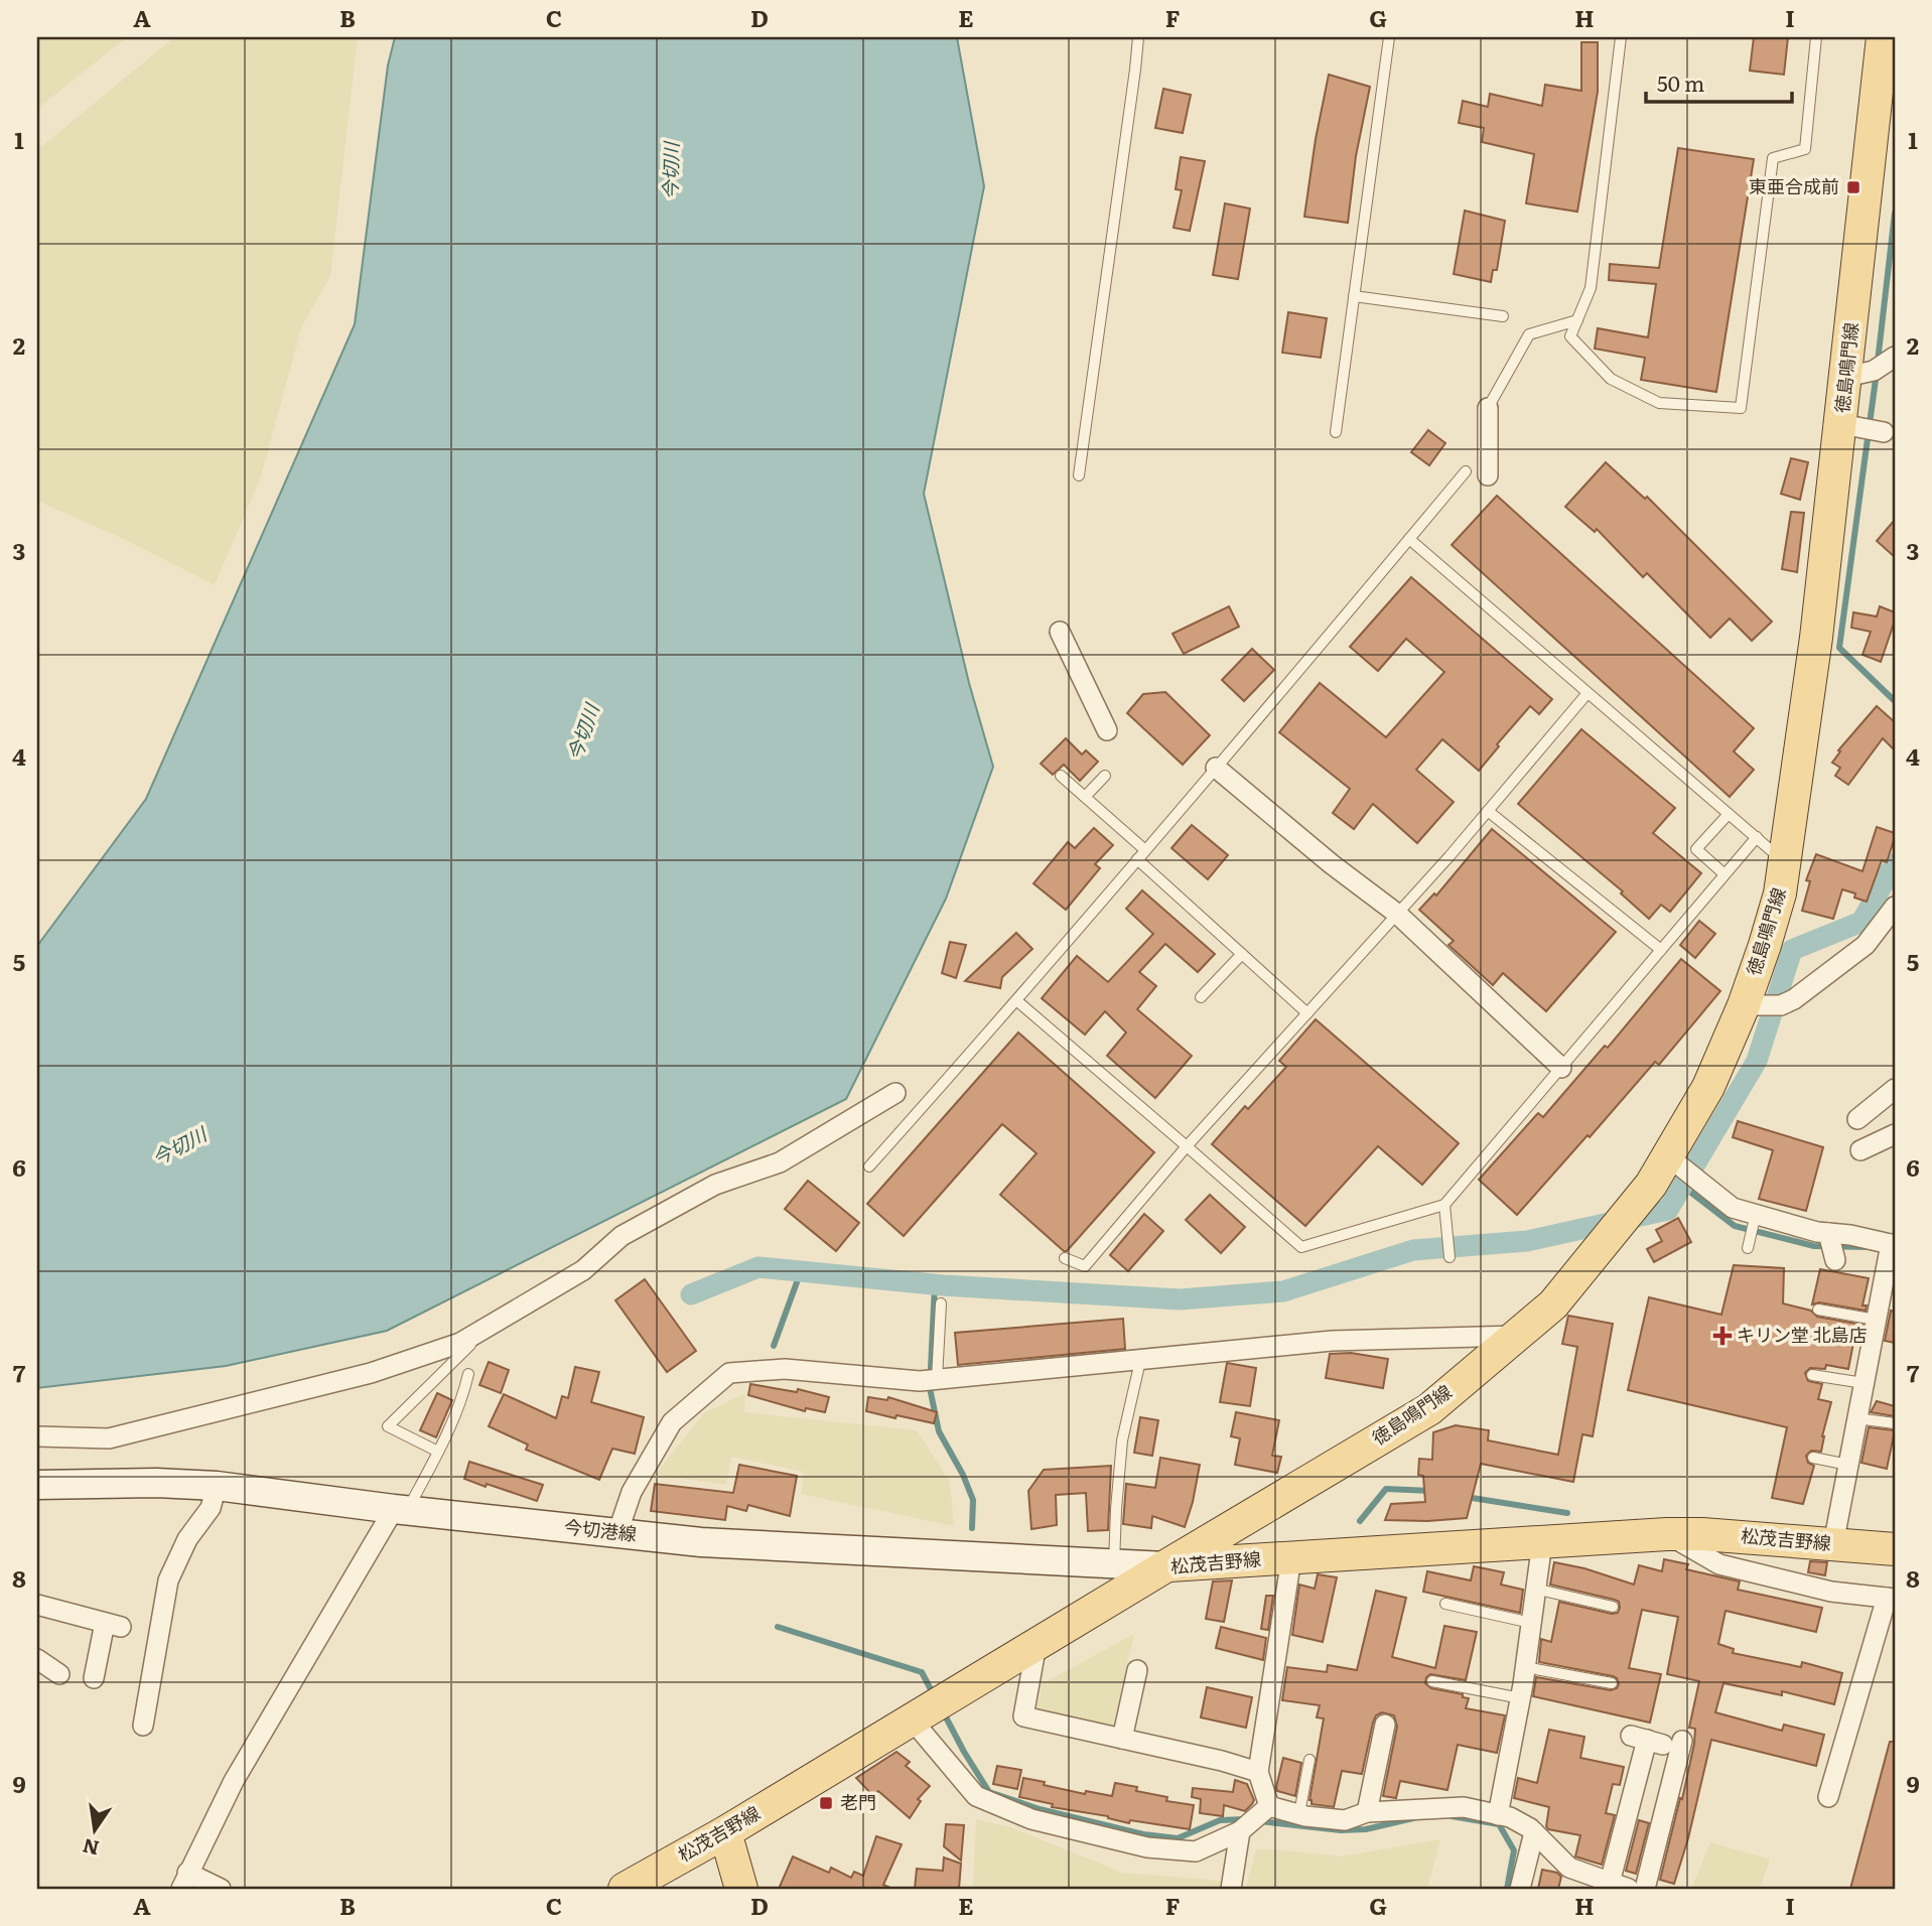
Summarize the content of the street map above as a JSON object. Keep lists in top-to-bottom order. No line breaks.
{"streets":{"main road":["徳島鳴門線","今切港線","松茂吉野線"]},"crossings":[["徳島鳴門線","今切港線"],["徳島鳴門線","松茂吉野線"],["今切港線","松茂吉野線"]],"water":["今切川"],"places":{"transit":["東亜合成前","老門"],"health":["キリン堂 北島店"]},"scale_bar":"50 m","north":"bottom","grid":{"columns":["A","B","C","D","E","F","G","H","I"],"rows":["1","2","3","4","5","6","7","8","9"]}}
